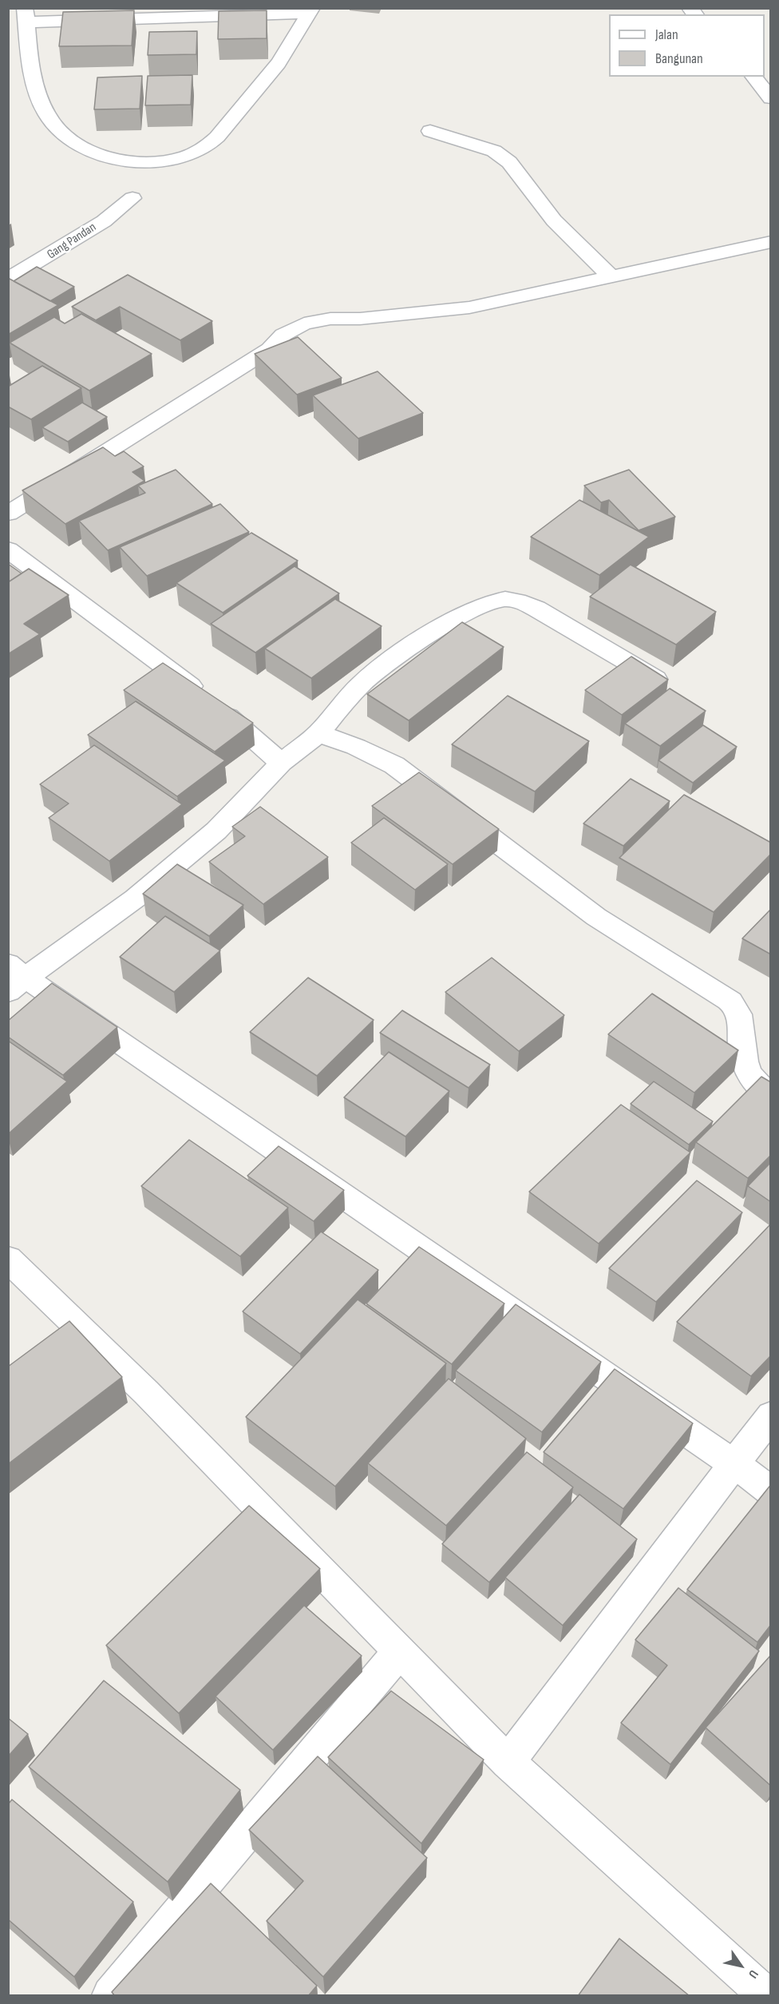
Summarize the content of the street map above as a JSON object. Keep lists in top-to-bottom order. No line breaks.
{"streets":{"street":["Gang Pandan"]},"legend":["Jalan","Bangunan"],"north":"bottom right"}
